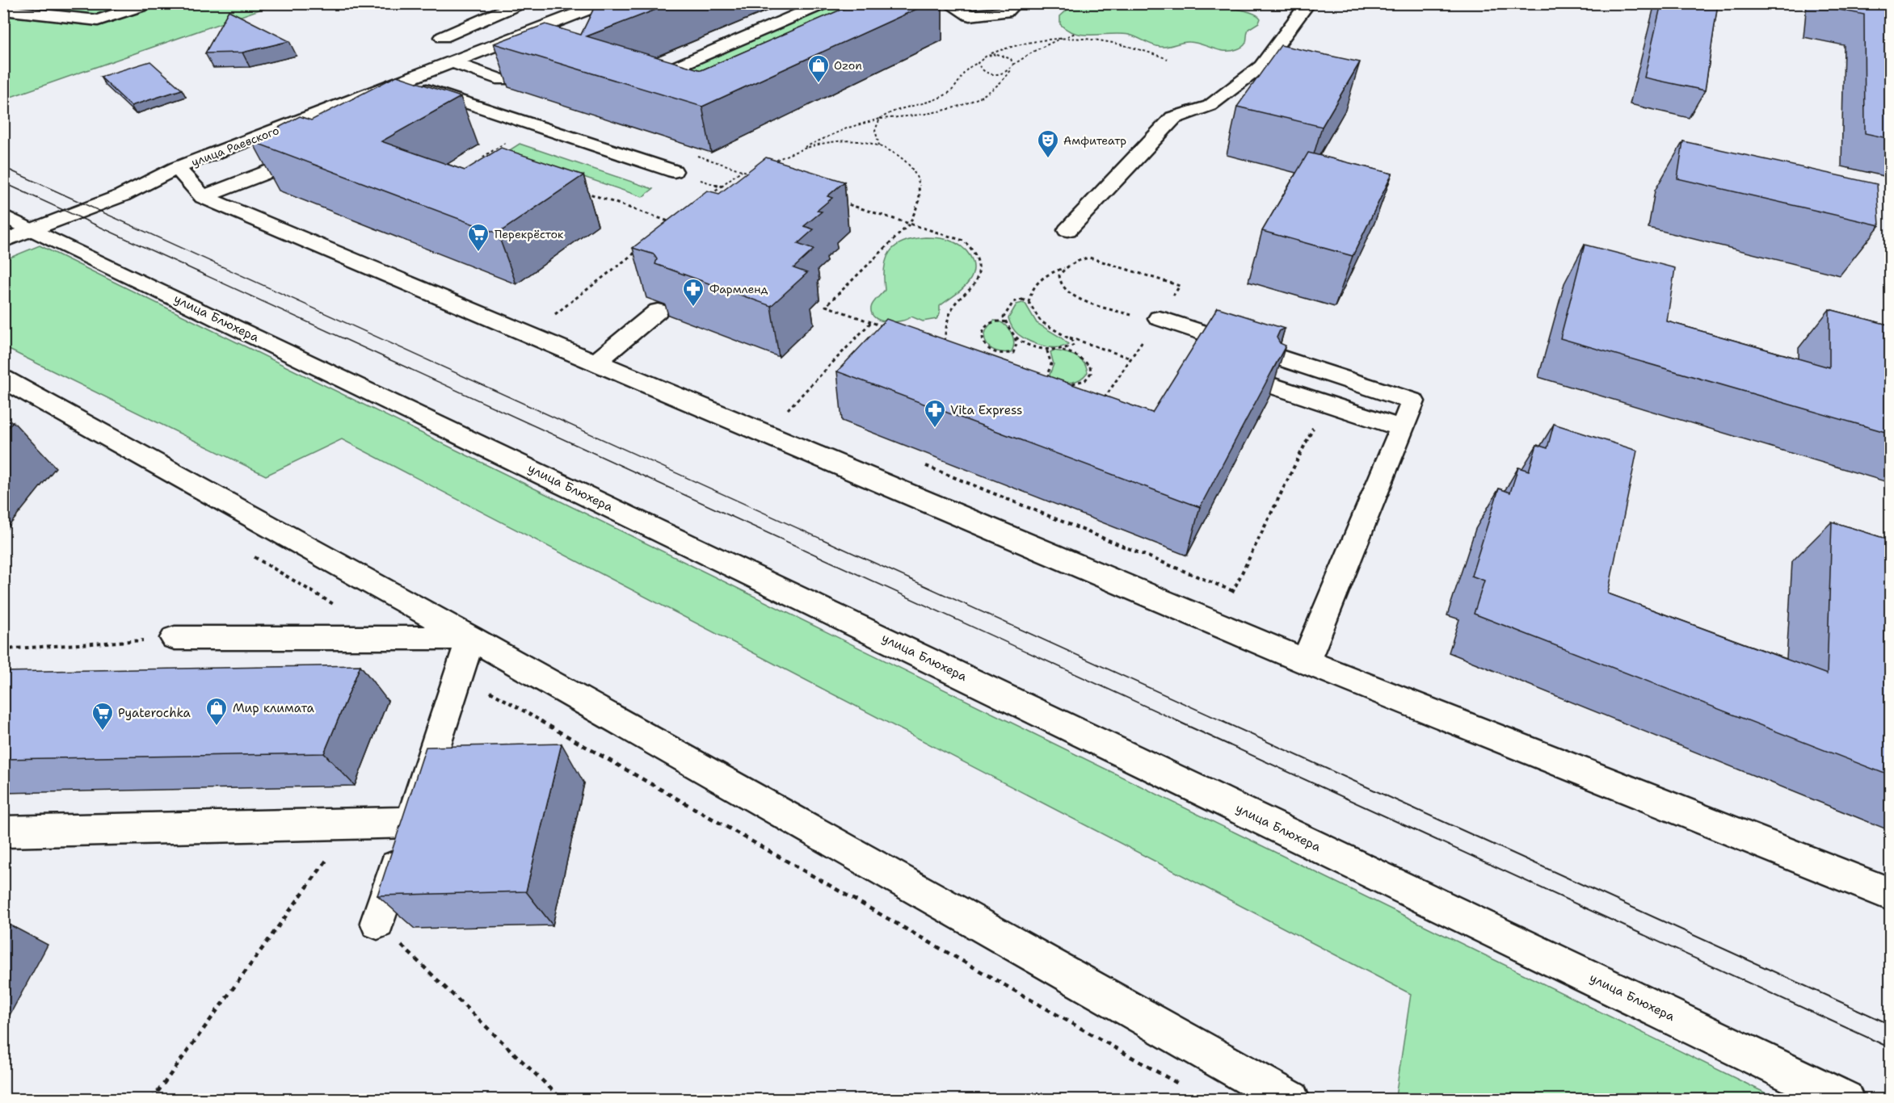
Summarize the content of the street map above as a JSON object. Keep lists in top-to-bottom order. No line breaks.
{"streets":{"street":["улица Раевского","улица Блюхера"]},"crossings":[["улица Раевского","улица Блюхера"]],"places":{"shop":["Ozon","Мир климата"],"theatre":["Амфитеатр"],"supermarket":["Перекрёсток","Pyaterochka"],"pharmacy":["Фармленд","Vita Express"]}}
